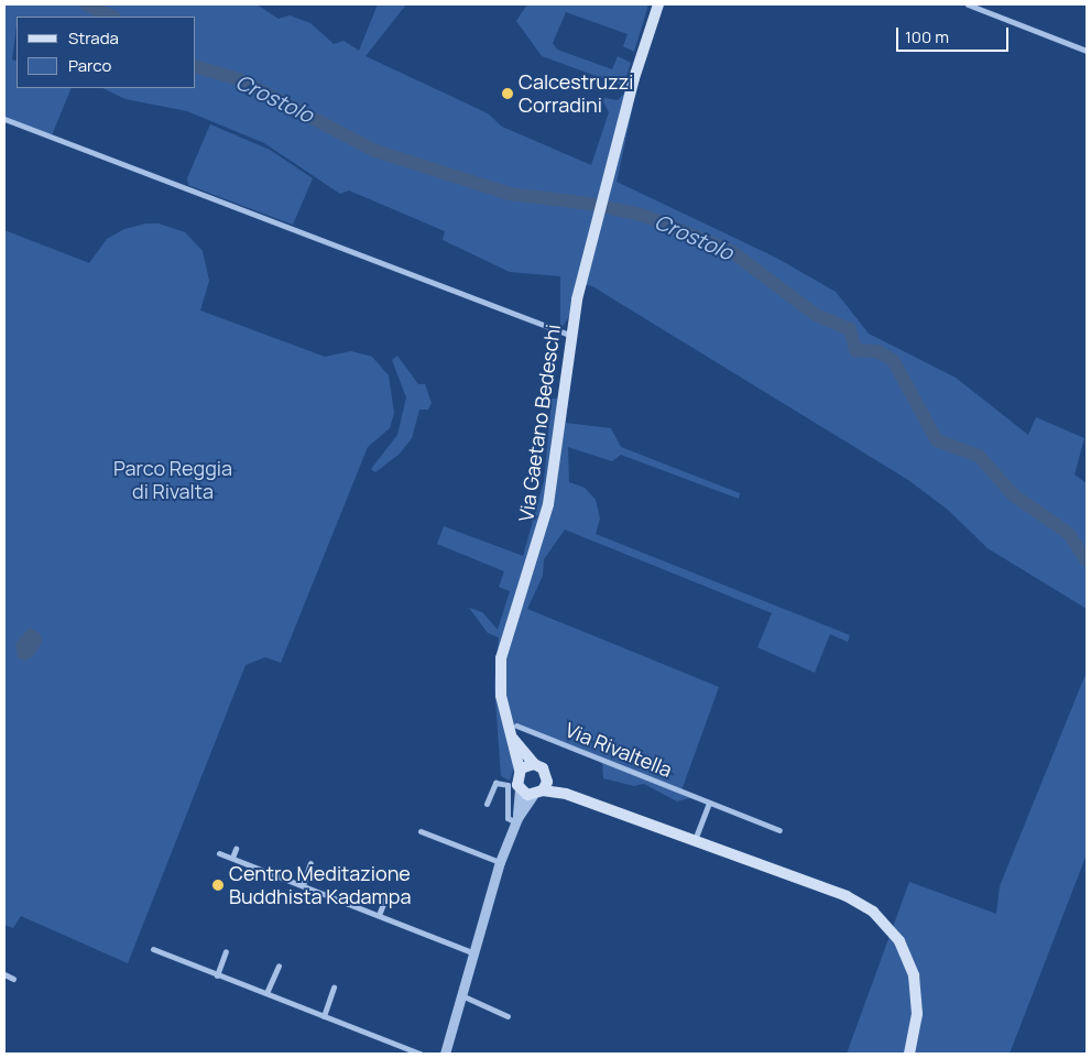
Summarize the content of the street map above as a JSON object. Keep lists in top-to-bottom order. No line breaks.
{"streets":{"main road":["Via Gaetano Bedeschi"],"street":["Via Rivaltella"]},"crossings":[["Via Gaetano Bedeschi","Via Rivaltella"]],"water":["Crostolo"],"parks":["Parco Reggia di Rivalta"],"places":["Calcestruzzi Corradini","Centro Meditazione Buddhista Kadampa"],"legend":["Strada","Parco"],"scale_bar":"100 m"}
